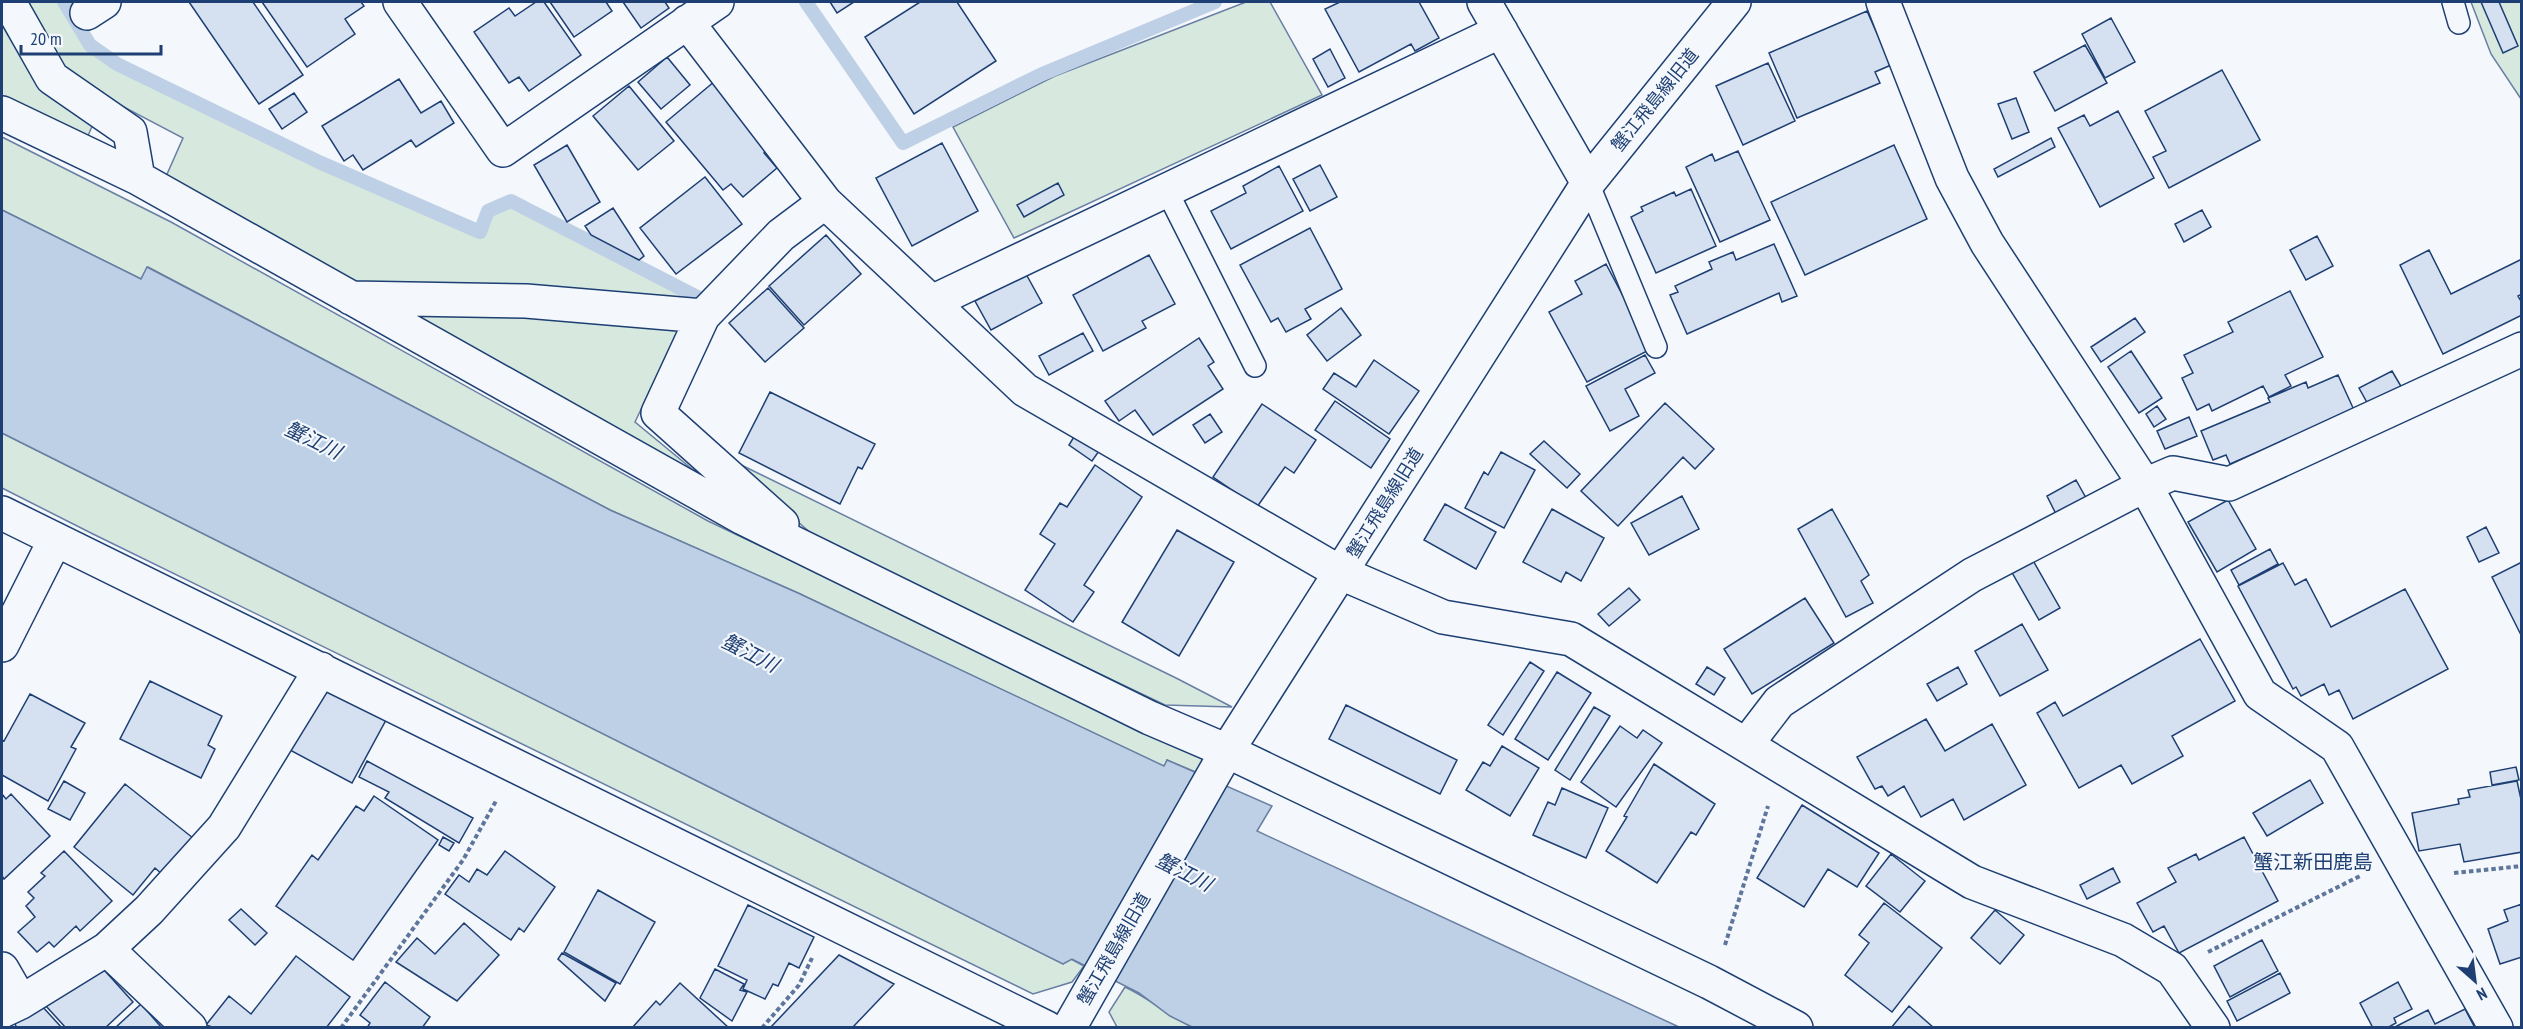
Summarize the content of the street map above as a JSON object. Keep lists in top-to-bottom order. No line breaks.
{"streets":{"street":["蟹江飛島線旧道"]},"districts":["蟹江新田鹿島"],"water":["蟹江川"],"scale_bar":"20 m","north":"bottom right"}
